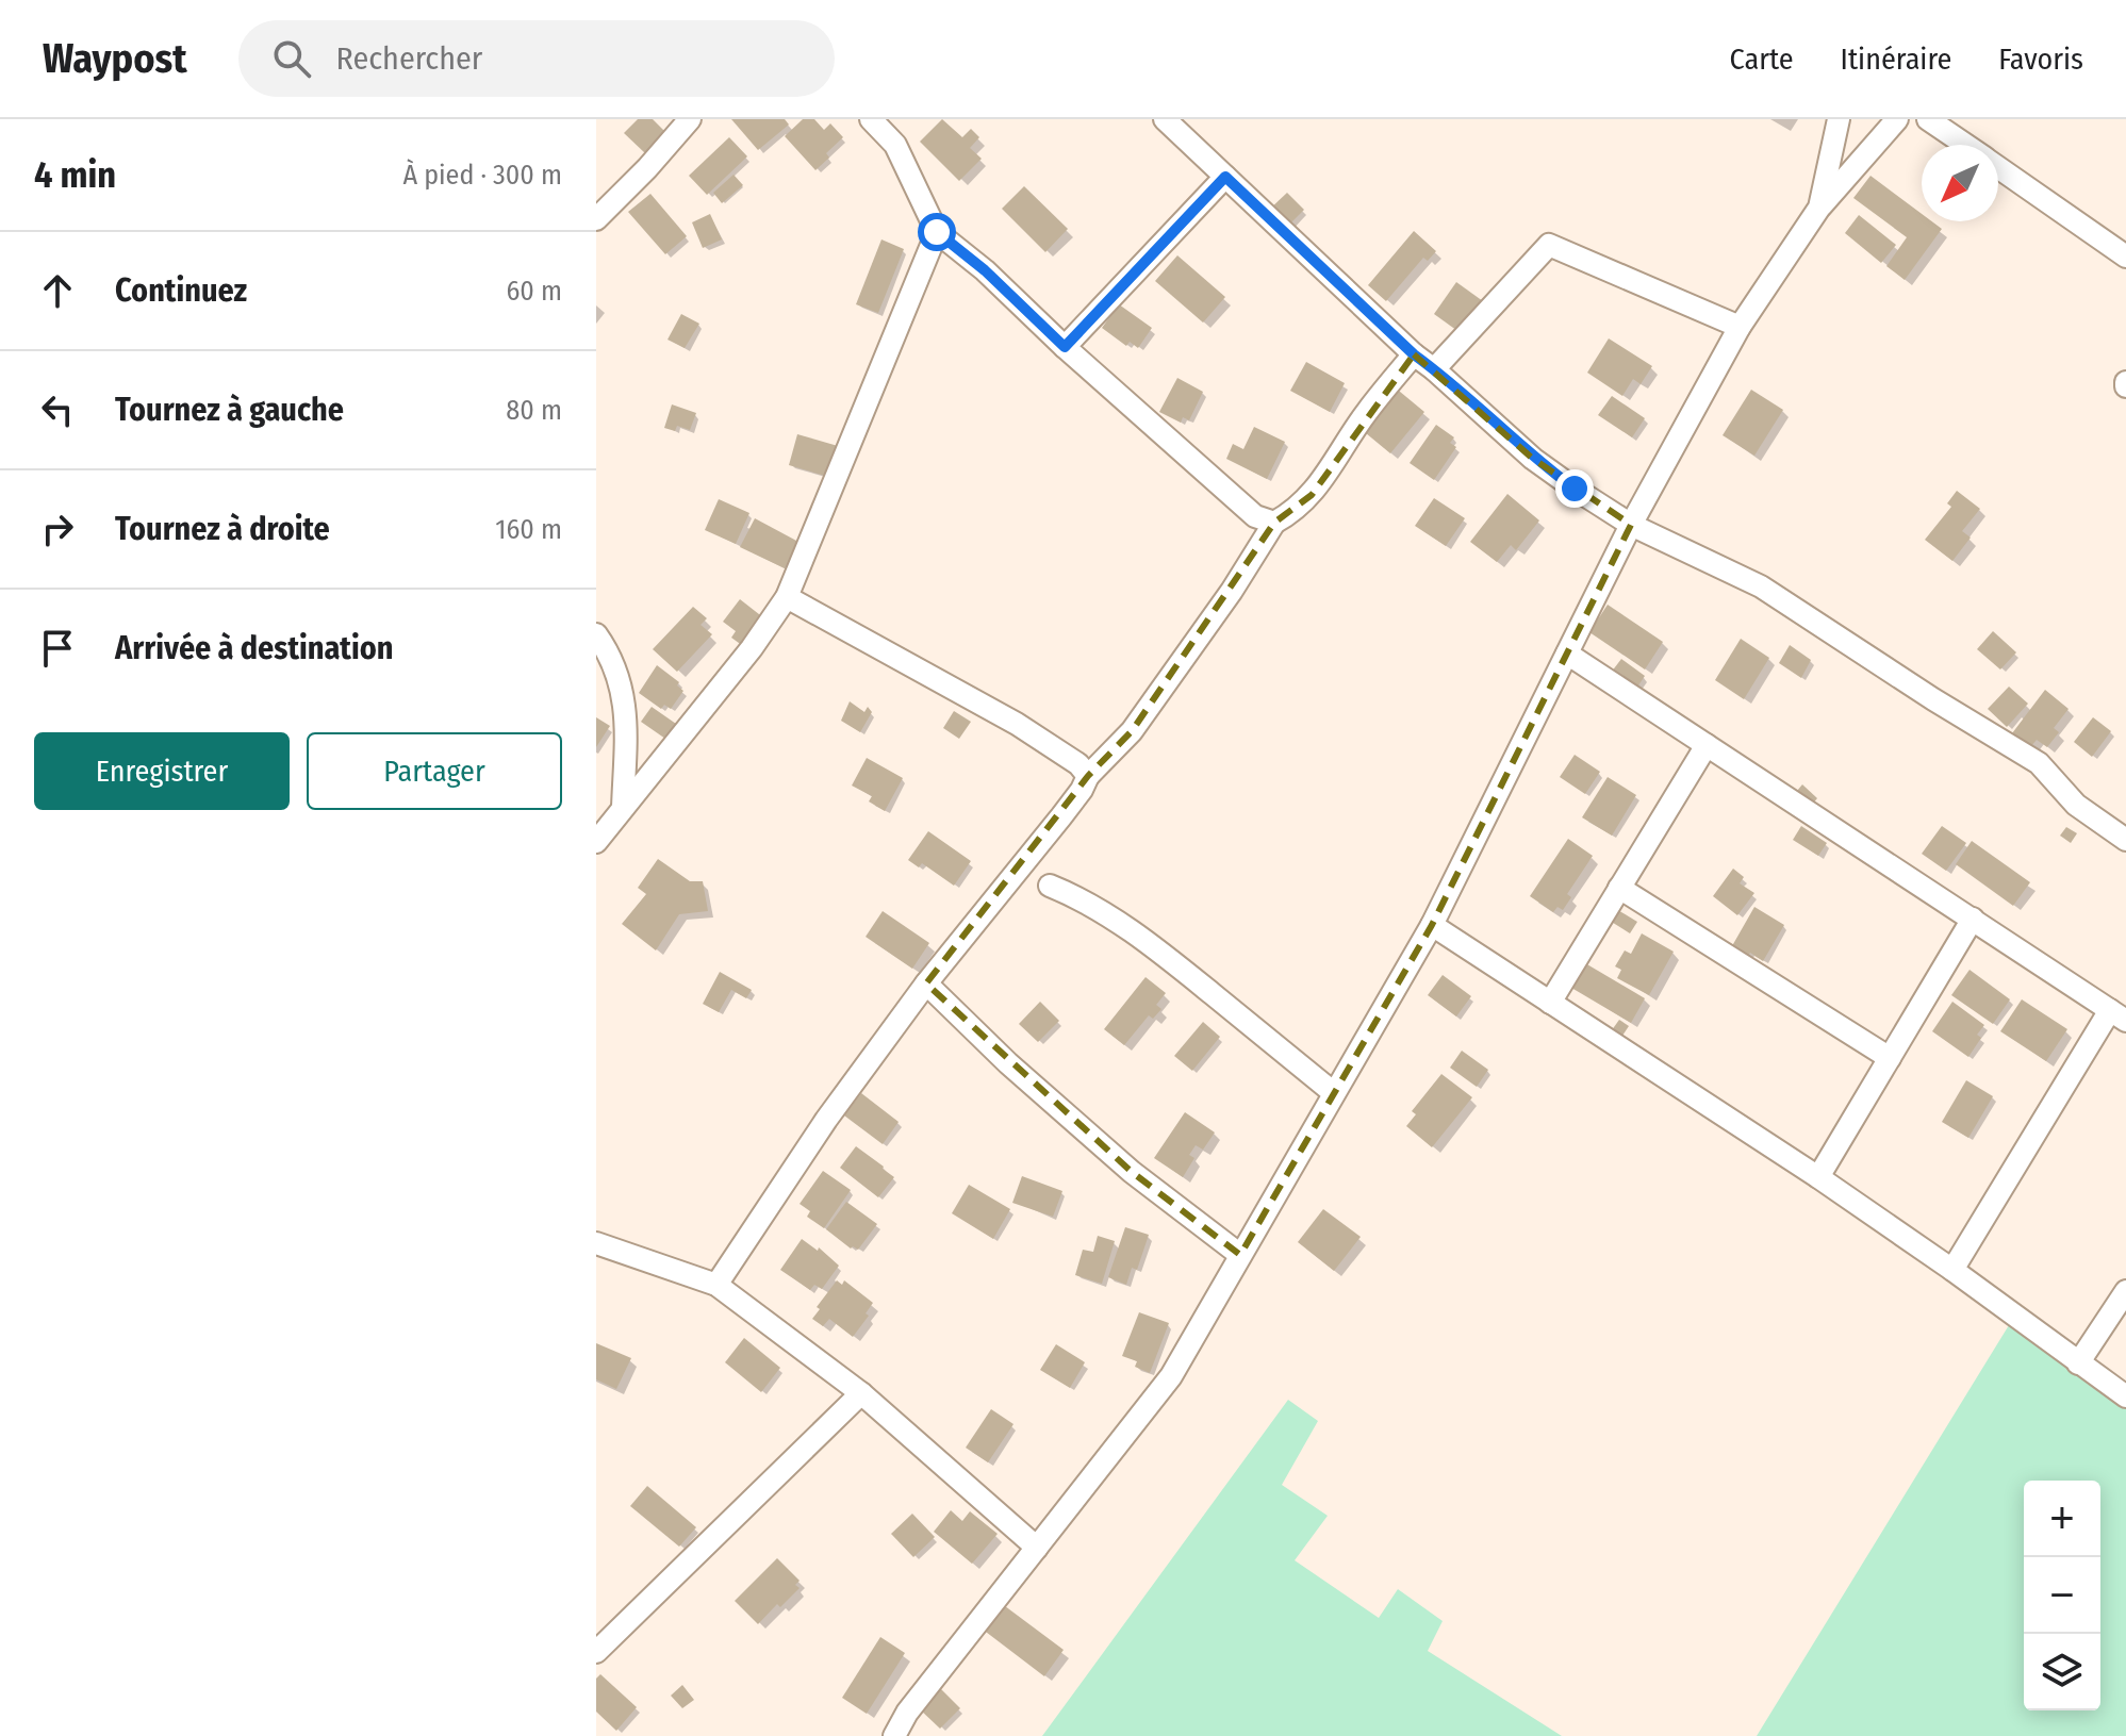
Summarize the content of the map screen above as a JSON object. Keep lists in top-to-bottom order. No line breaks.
{"north":"bottom left","page":{"header":"Waypost","search":"Rechercher","nav":["Carte","Itinéraire","Favoris"],"heading":["4 min","À pied · 300 m"],"list":[["Continuez","60 m"],["Tournez à gauche","80 m"],["Tournez à droite","160 m"],"Arrivée à destination"],"buttons":["Enregistrer","Partager"],"map_buttons":["+","−"]}}
